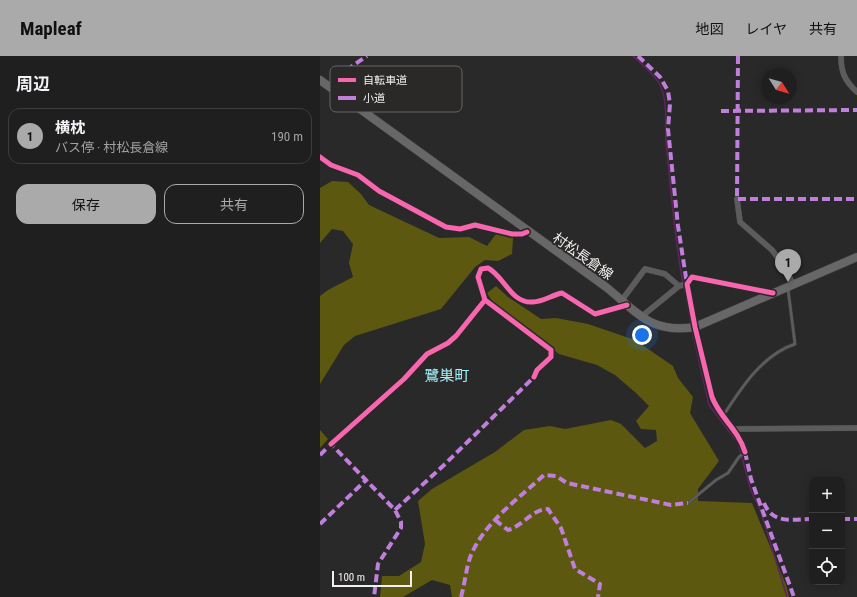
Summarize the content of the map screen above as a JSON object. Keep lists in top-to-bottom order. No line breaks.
{"streets":{"main road":["村松長倉線"]},"districts":["鷺巣町"],"legend":["自転車道","小道"],"scale_bar":"100 m","north":"bottom right","page":{"header":"Mapleaf","nav":["地図","レイヤ","共有"],"heading":"周辺","list":[{"mark":"1","name":"横枕","note":"バス停 · 村松長倉線","value":"190 m"}],"buttons":["保存","共有"],"pins":"1","map_buttons":["+","−"],"scale":"100 m"}}
